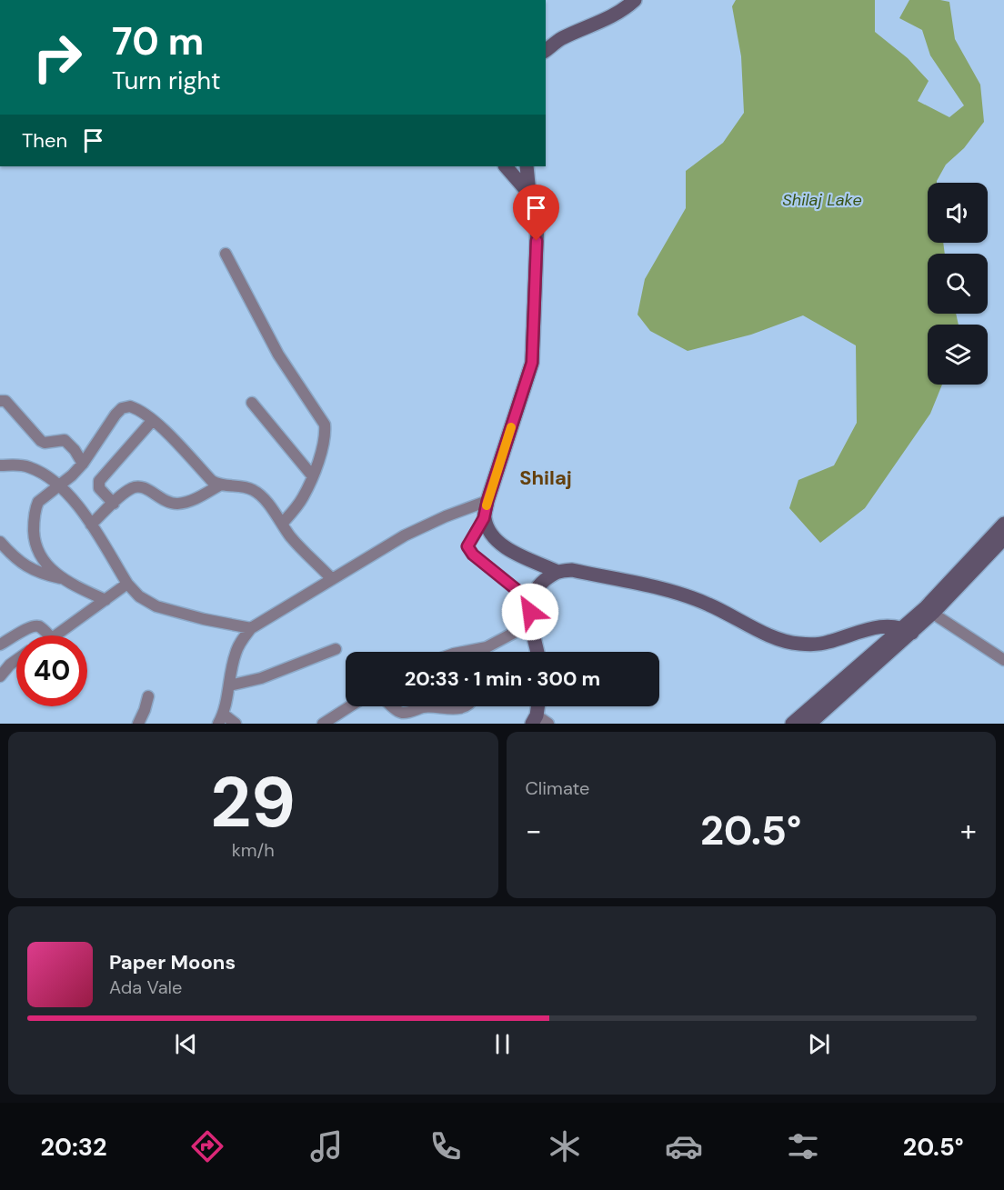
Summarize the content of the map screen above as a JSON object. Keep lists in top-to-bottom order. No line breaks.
{"districts":["Shilaj"],"water":["Shilaj Lake"],"page":{"turn":["70 m","Turn right"],"then":"Then","limit":"40","trip":"20:33 · 1 min · 300 m","tile":[["29","km/h"],"Climate"],"heat":["−","20.5°","+"],"song":["Paper Moons","Ada Vale"],"tabs":["20:32","20.5°"]}}
